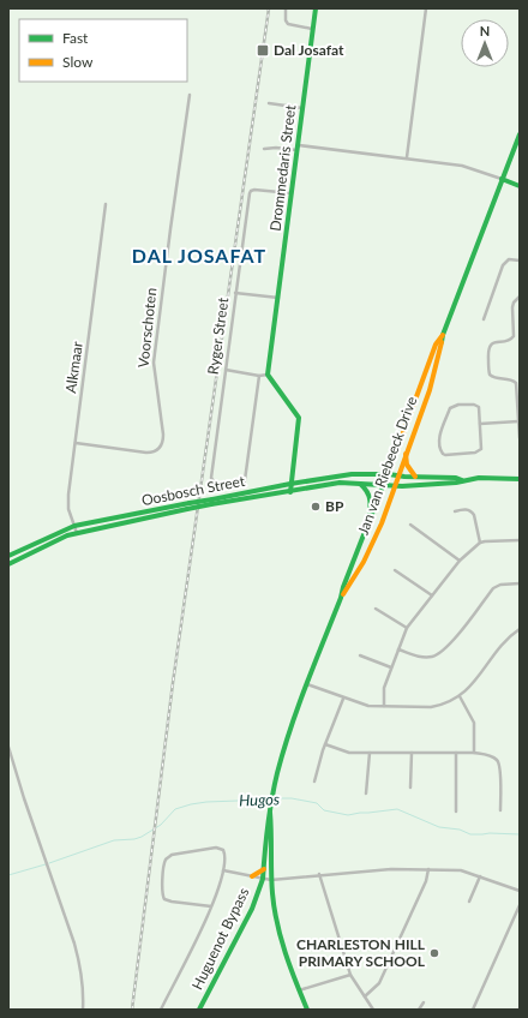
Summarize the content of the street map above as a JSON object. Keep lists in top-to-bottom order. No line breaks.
{"streets":{"main road":["Drommedaris Street","Jan van Riebeeck Drive","Oosbosch Street","Huguenot Bypass"],"street":["Voorschoten","Ryger Street","Alkmaar"]},"crossings":[["Drommedaris Street","Ryger Street"],["Voorschoten","Alkmaar"],["Alkmaar","Oosbosch Street"],["Jan van Riebeeck Drive","Oosbosch Street"],["Jan van Riebeeck Drive","Huguenot Bypass"]],"districts":["DAL JOSAFAT"],"water":["Hugos"],"places":{"transit":["Dal Josafat"],"other":["BP","CHARLESTON HILL PRIMARY SCHOOL"]},"legend":["Fast","Slow"],"north":"top"}
